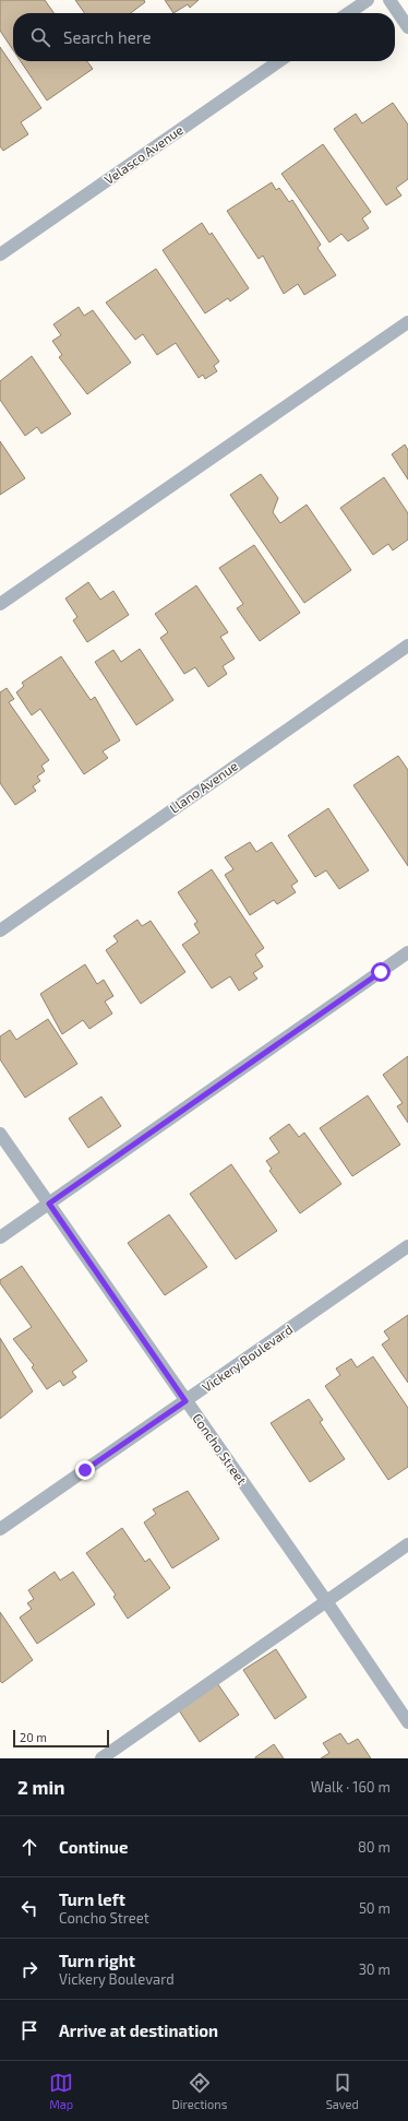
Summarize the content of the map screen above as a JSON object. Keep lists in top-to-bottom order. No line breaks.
{"streets":{"street":["Velasco Avenue","Llano Avenue","Vickery Boulevard","Concho Street"]},"crossings":[["Vickery Boulevard","Concho Street"]],"scale_bar":"20 m","page":{"search":"Search here","scale":"20 m","heading":["2 min","Walk · 160 m"],"list":[["Continue","80 m"],["Turn left","Concho Street","50 m"],["Turn right","Vickery Boulevard","30 m"],"Arrive at destination"],"nav":["Map","Directions","Saved"]}}
